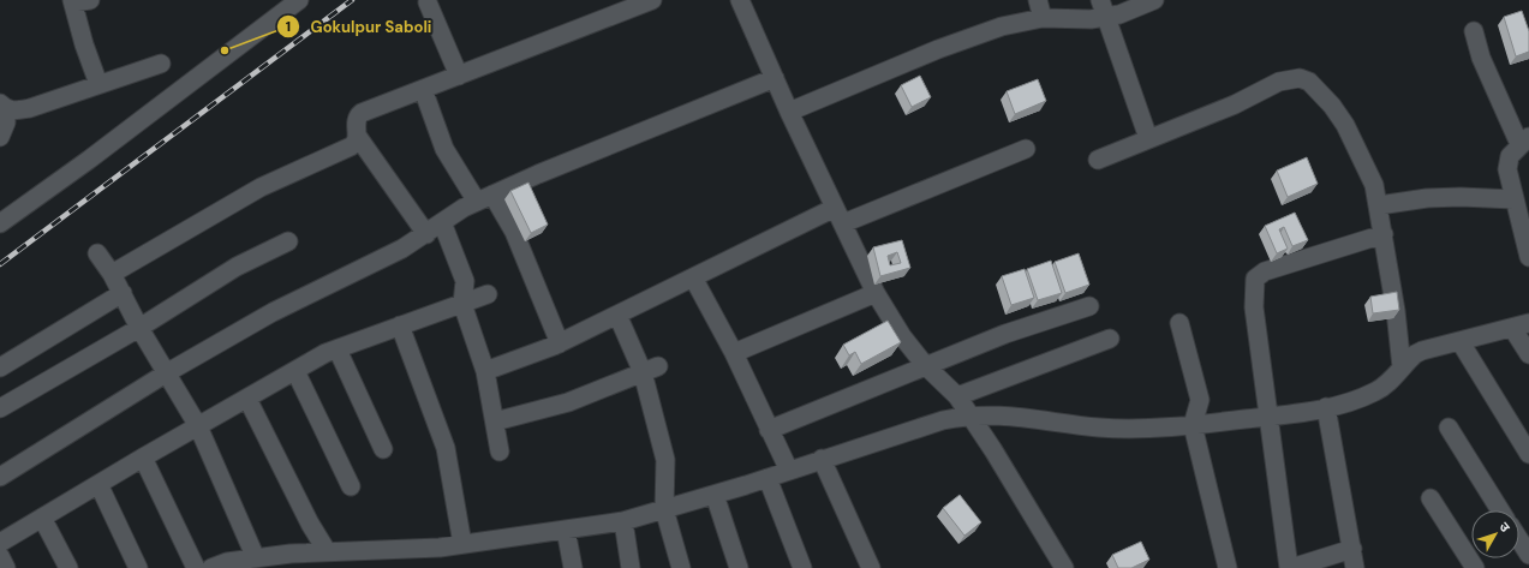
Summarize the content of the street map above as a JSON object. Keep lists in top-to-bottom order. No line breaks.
{"places":["Gokulpur Saboli"],"north":"top right"}
